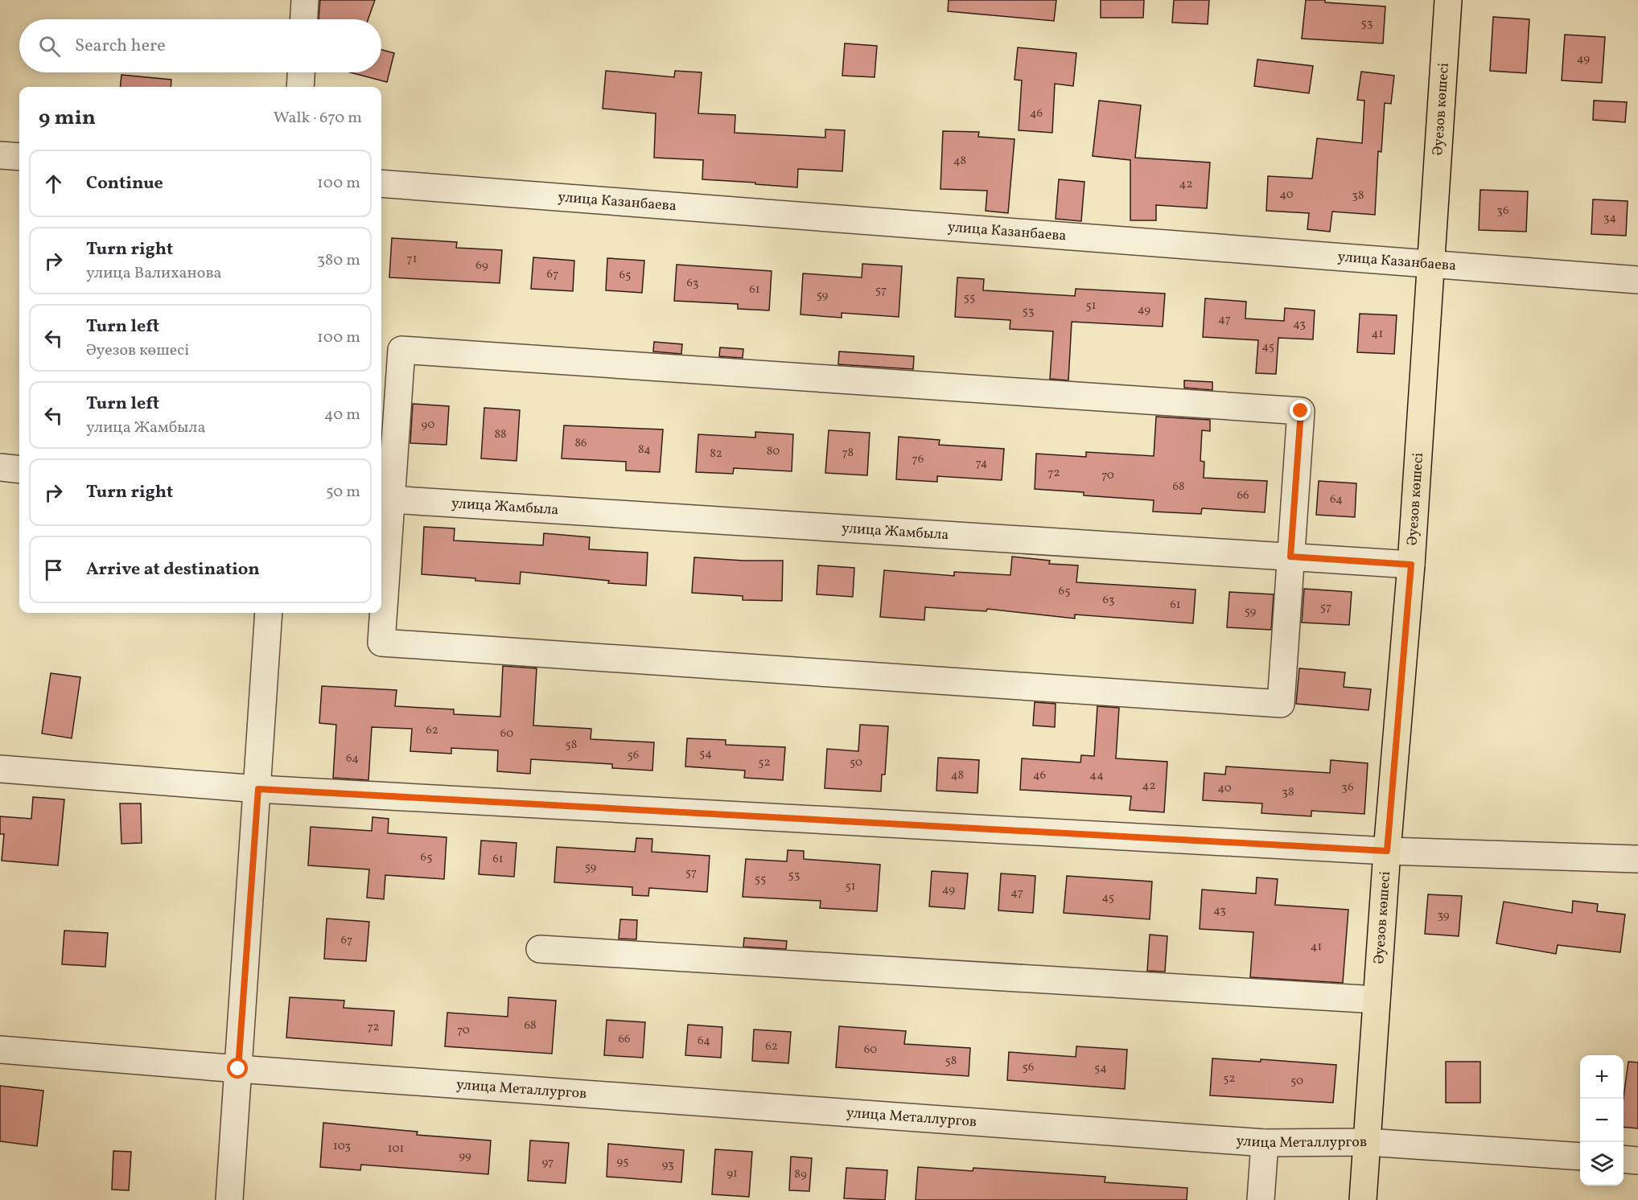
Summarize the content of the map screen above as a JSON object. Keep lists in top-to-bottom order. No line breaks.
{"streets":{"main road":["Әуезов көшесі"],"street":["улица Казанбаева","улица Жамбыла","улица Металлургов"]},"crossings":[["Әуезов көшесі","улица Казанбаева"],["Әуезов көшесі","улица Жамбыла"],["Әуезов көшесі","улица Металлургов"]],"house_numbers":["53","49","46","48","42","40","38","36","34","71","69","67","65","63","61","57","59","55","51","49","53","47","43","41","45","90","88","86","84","80","78","82","76","74","72","70","68","66","64","65","63","61","57","59","62","60","58","54","56","64","52","50","48","46","44","42","36","40","38","65","61","59","57","53","55","51","49","47","45","43","39","67","41","68","72","70","66","64","62","60","58","56","54","52","50","103","101","99","95","97","93","91","89"],"page":{"search":"Search here","heading":["9 min","Walk · 670 m"],"list":[["Continue","100 m"],["Turn right","улица Валиханова","380 m"],["Turn left","Әуезов көшесі","100 m"],["Turn left","улица Жамбыла","40 m"],["Turn right","50 m"],"Arrive at destination"],"map_buttons":["+","−"]}}
